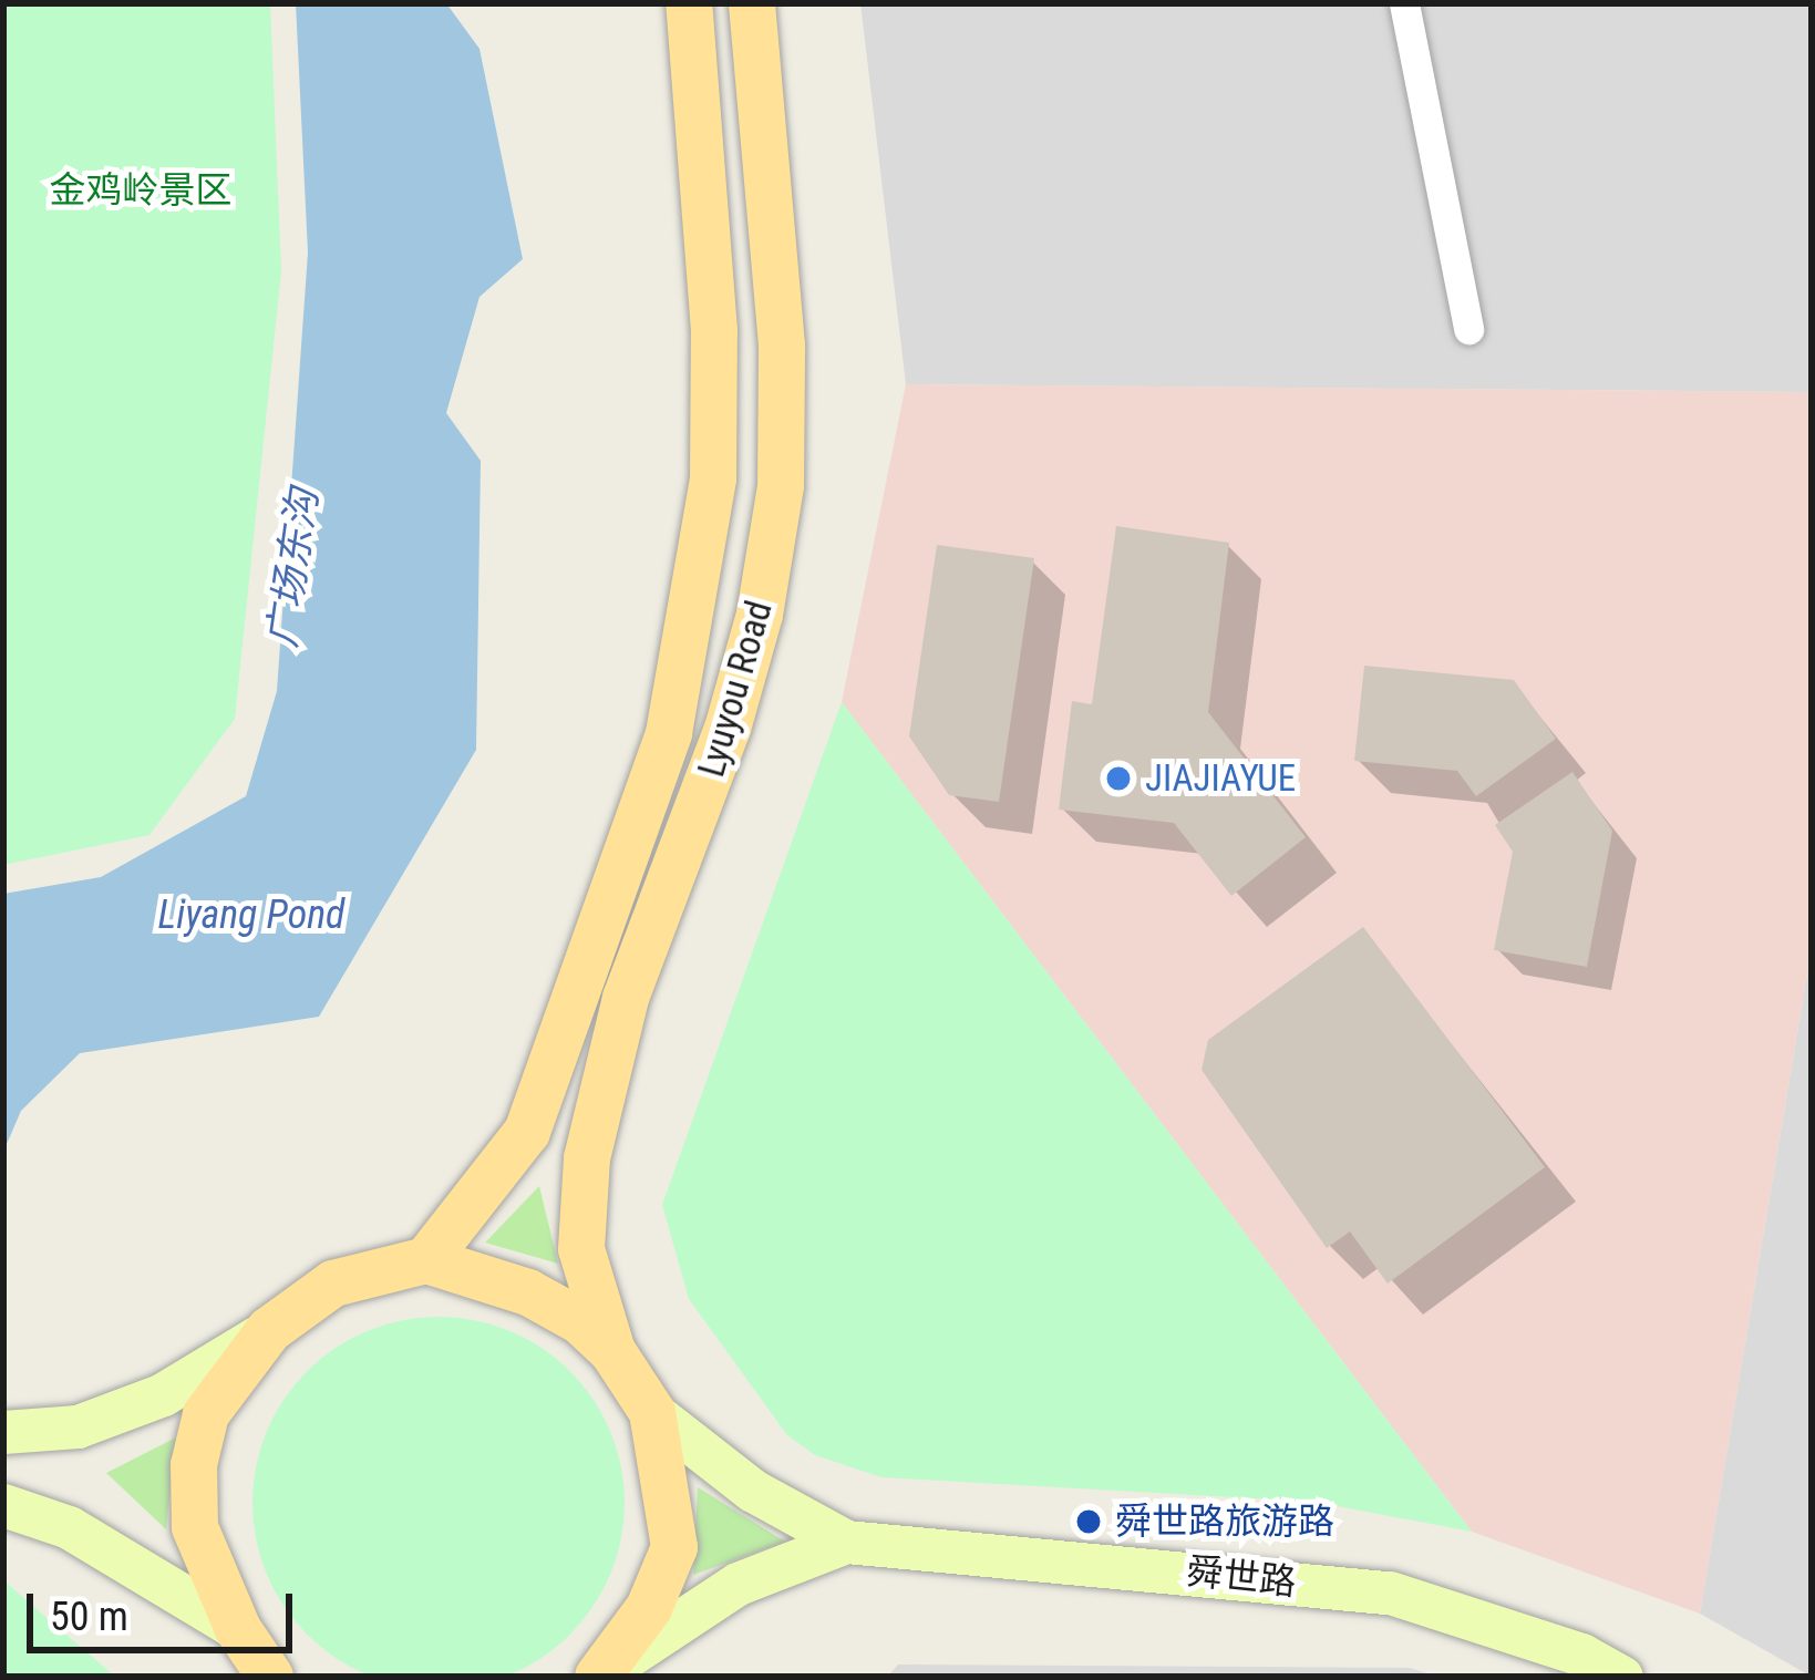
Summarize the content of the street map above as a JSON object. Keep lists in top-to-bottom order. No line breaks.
{"streets":{"main road":["Lyuyou Road"],"street":["舜世路"]},"water":["广场东沟","Liyang Pond"],"parks":["金鸡岭景区"],"places":["JIAJIAYUE","舜世路旅游路"],"scale_bar":"50 m"}
